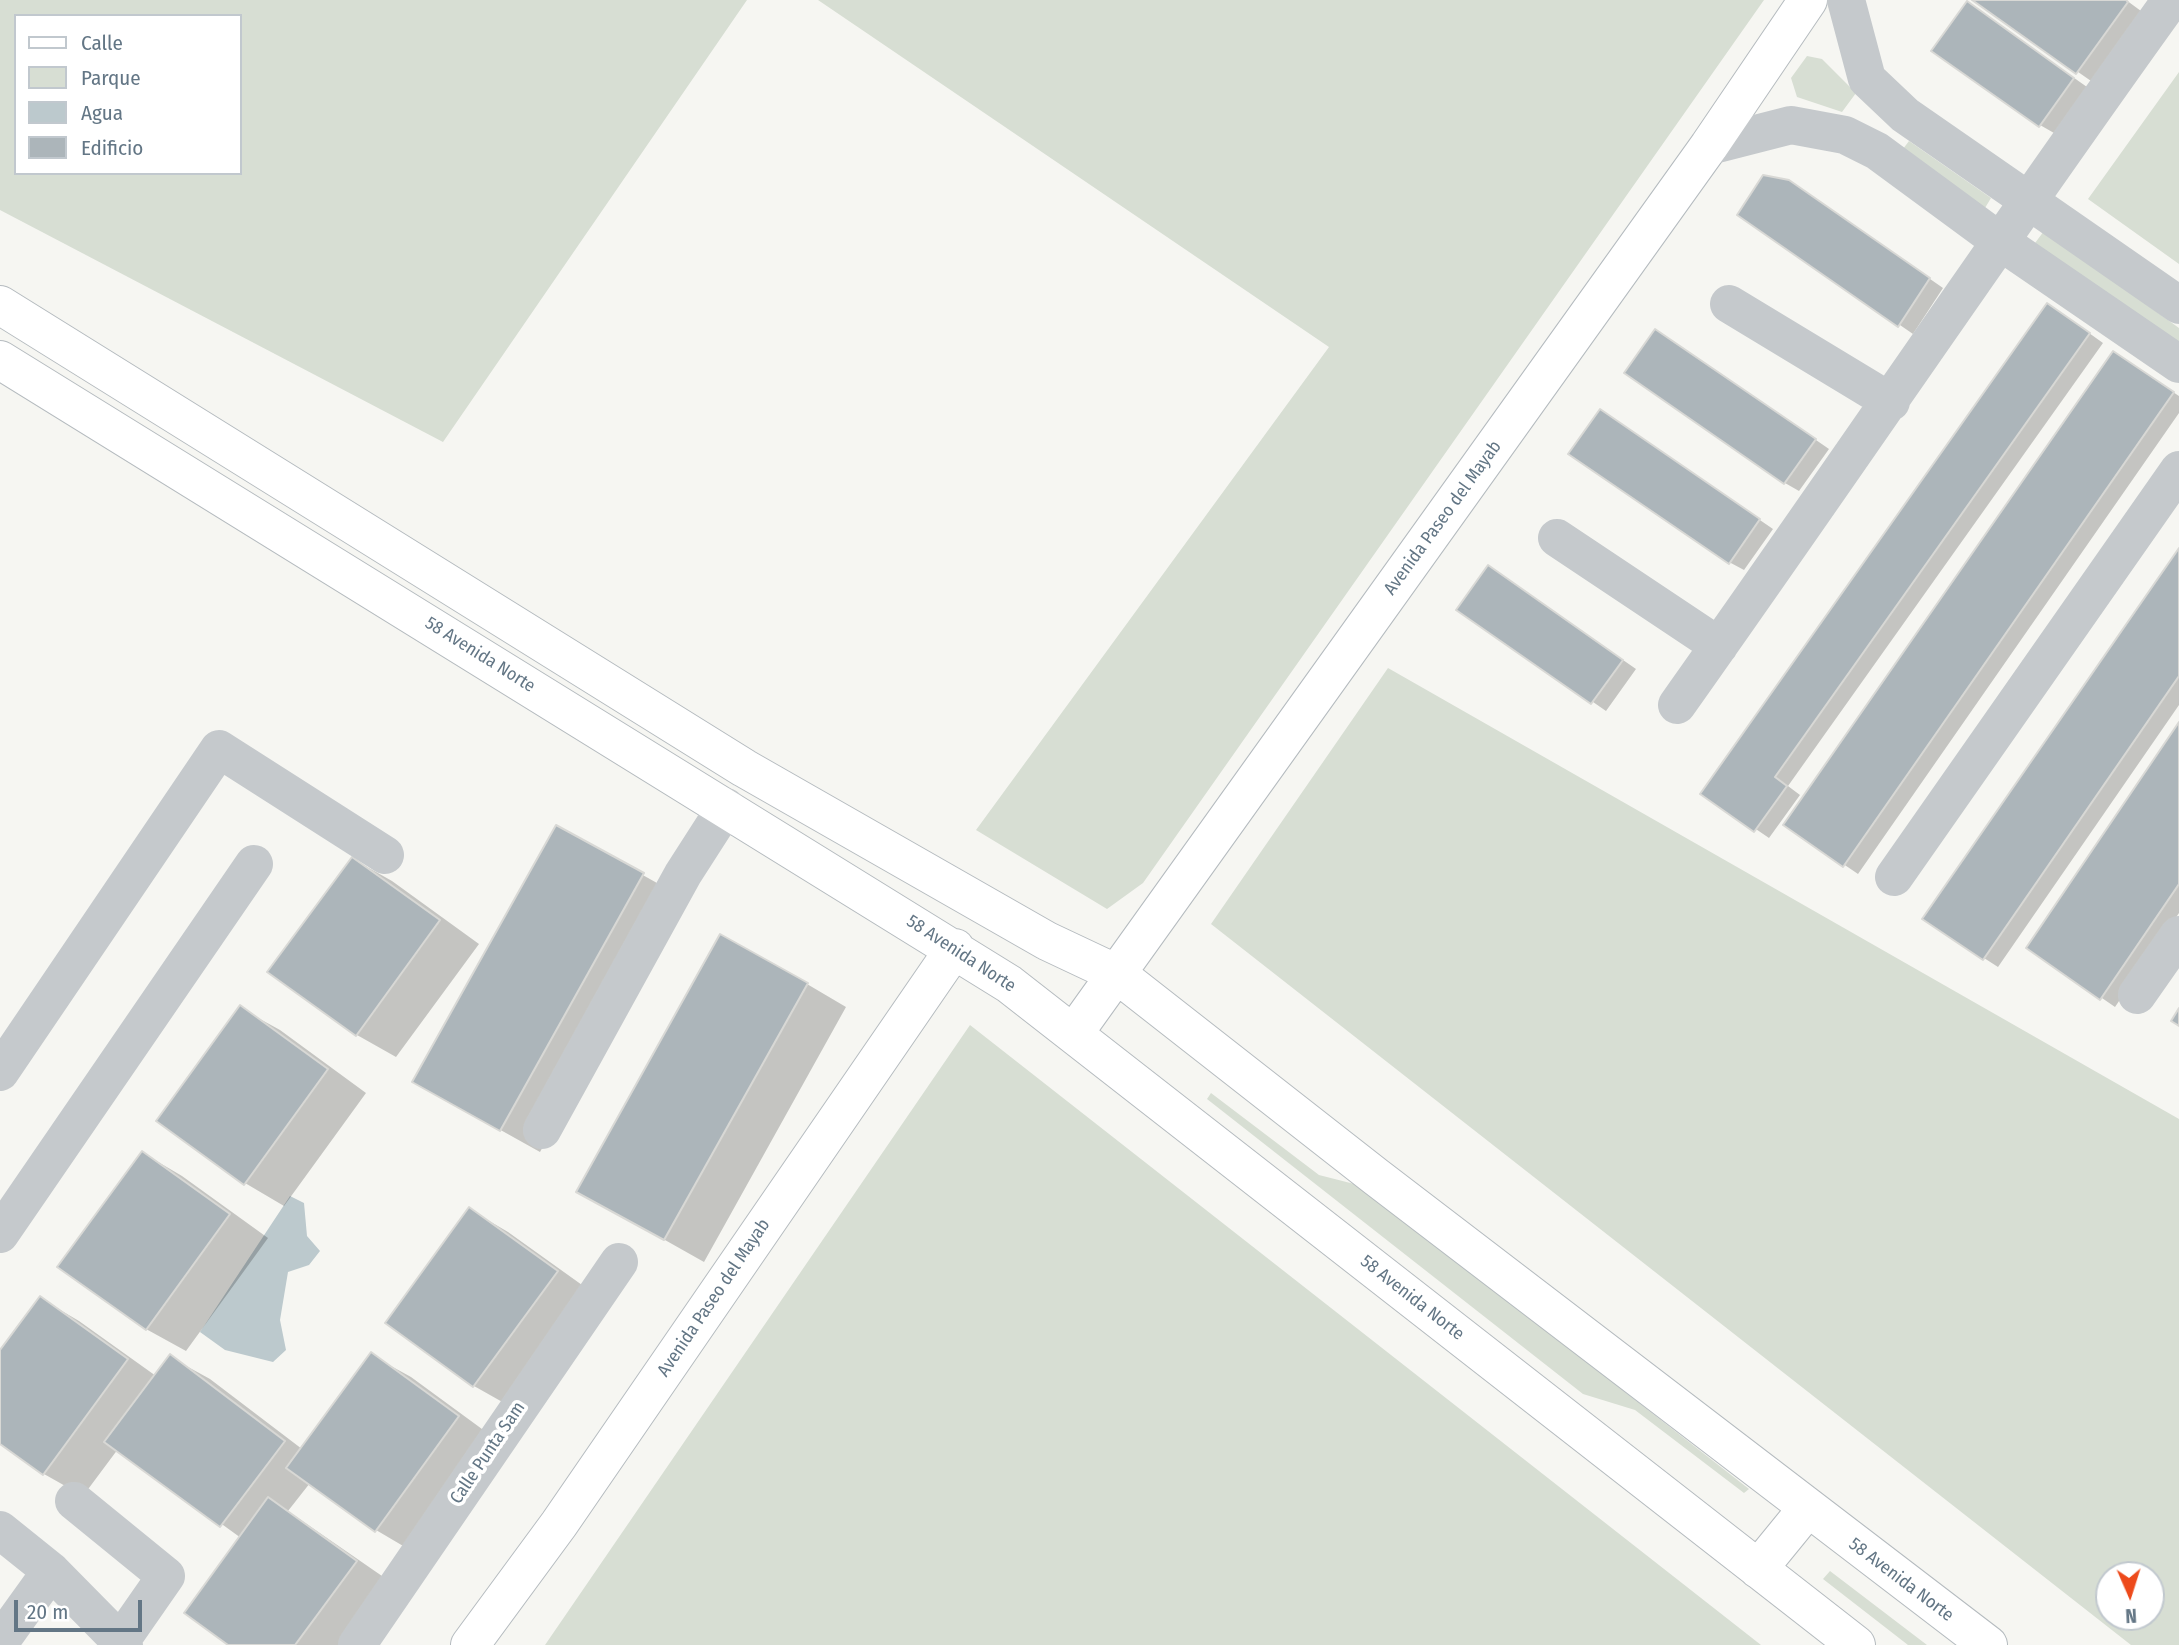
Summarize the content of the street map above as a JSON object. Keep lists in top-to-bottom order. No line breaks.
{"streets":{"main road":["Avenida Paseo del Mayab","58 Avenida Norte"],"street":["Calle Punta Sam"]},"crossings":[["Avenida Paseo del Mayab","58 Avenida Norte"]],"legend":["Calle","Parque","Agua","Edificio"],"scale_bar":"20 m","north":"bottom"}
